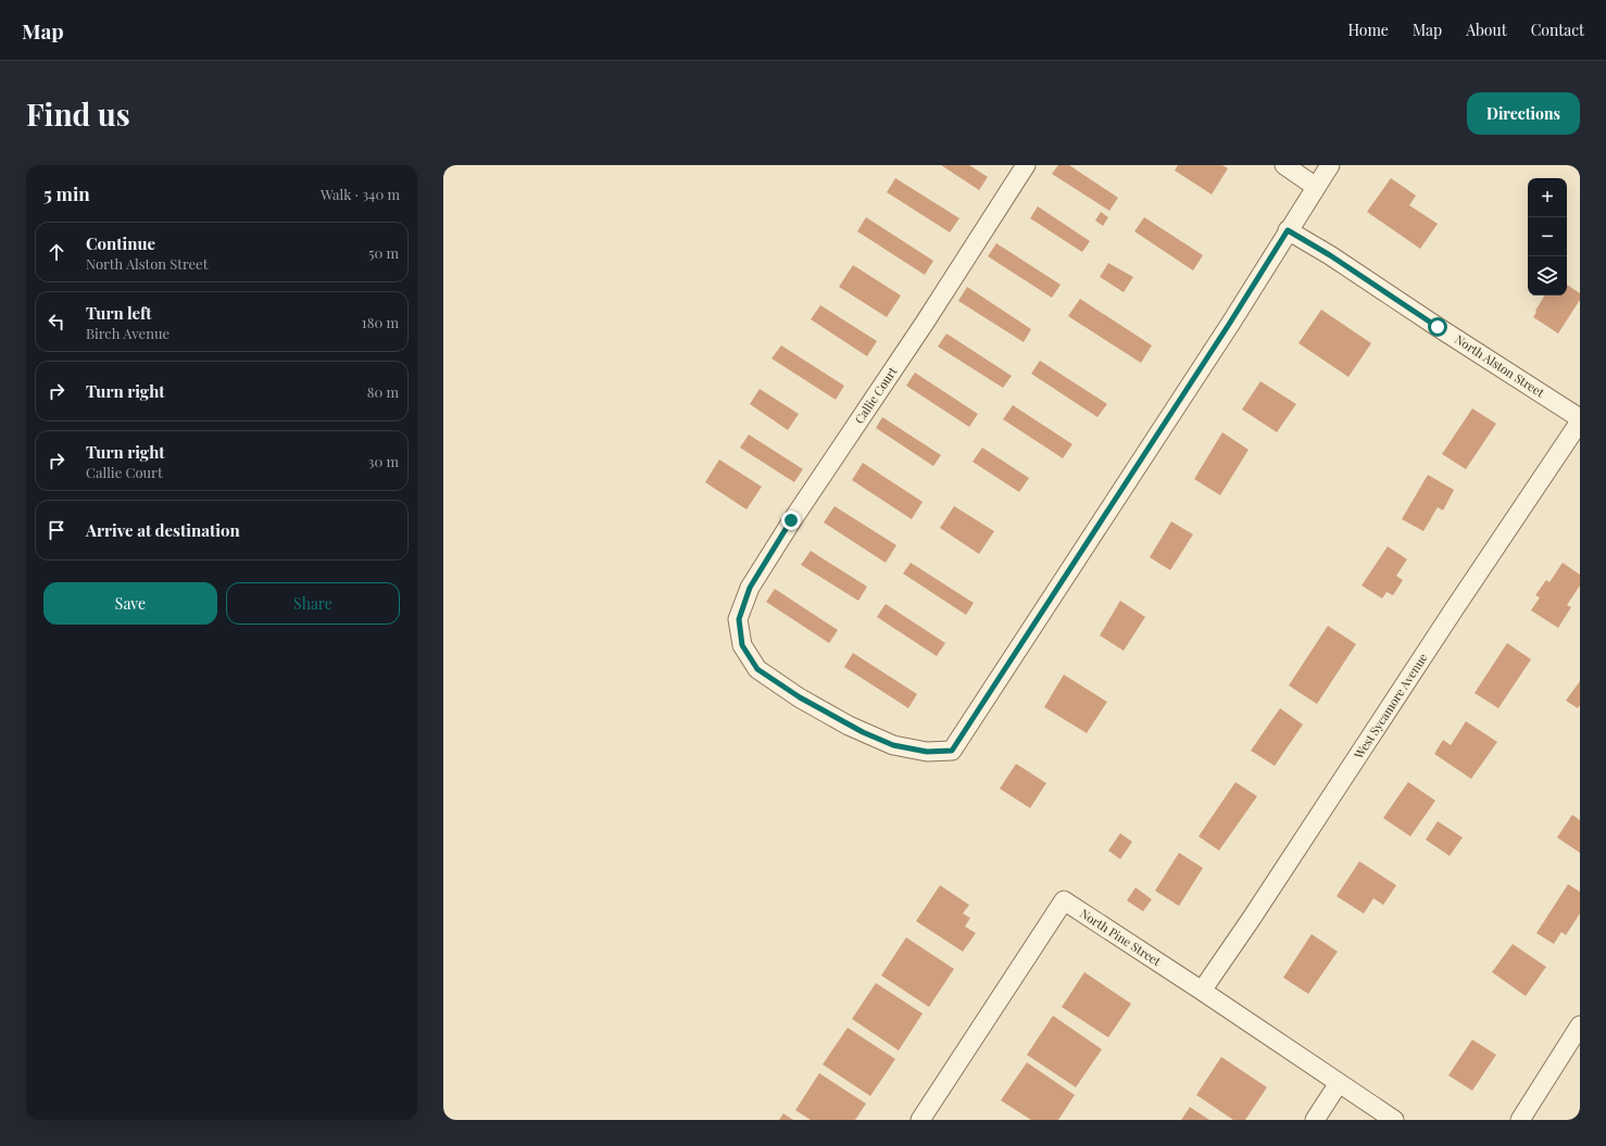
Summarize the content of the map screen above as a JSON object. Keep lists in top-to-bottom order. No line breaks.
{"streets":{"street":["North Alston Street","Callie Court","West Sycamore Avenue","North Pine Street"]},"crossings":[["North Alston Street","Callie Court"],["West Sycamore Avenue","North Pine Street"]],"page":{"header":"Map","nav":["Home","Map","About","Contact"],"buttons":["Directions",["Save","Share"]],"title":"Find us","heading":["5 min","Walk · 340 m"],"map_buttons":["+","−"],"list":[["Continue","North Alston Street","50 m"],["Turn left","Birch Avenue","180 m"],["Turn right","80 m"],["Turn right","Callie Court","30 m"],"Arrive at destination"]}}
